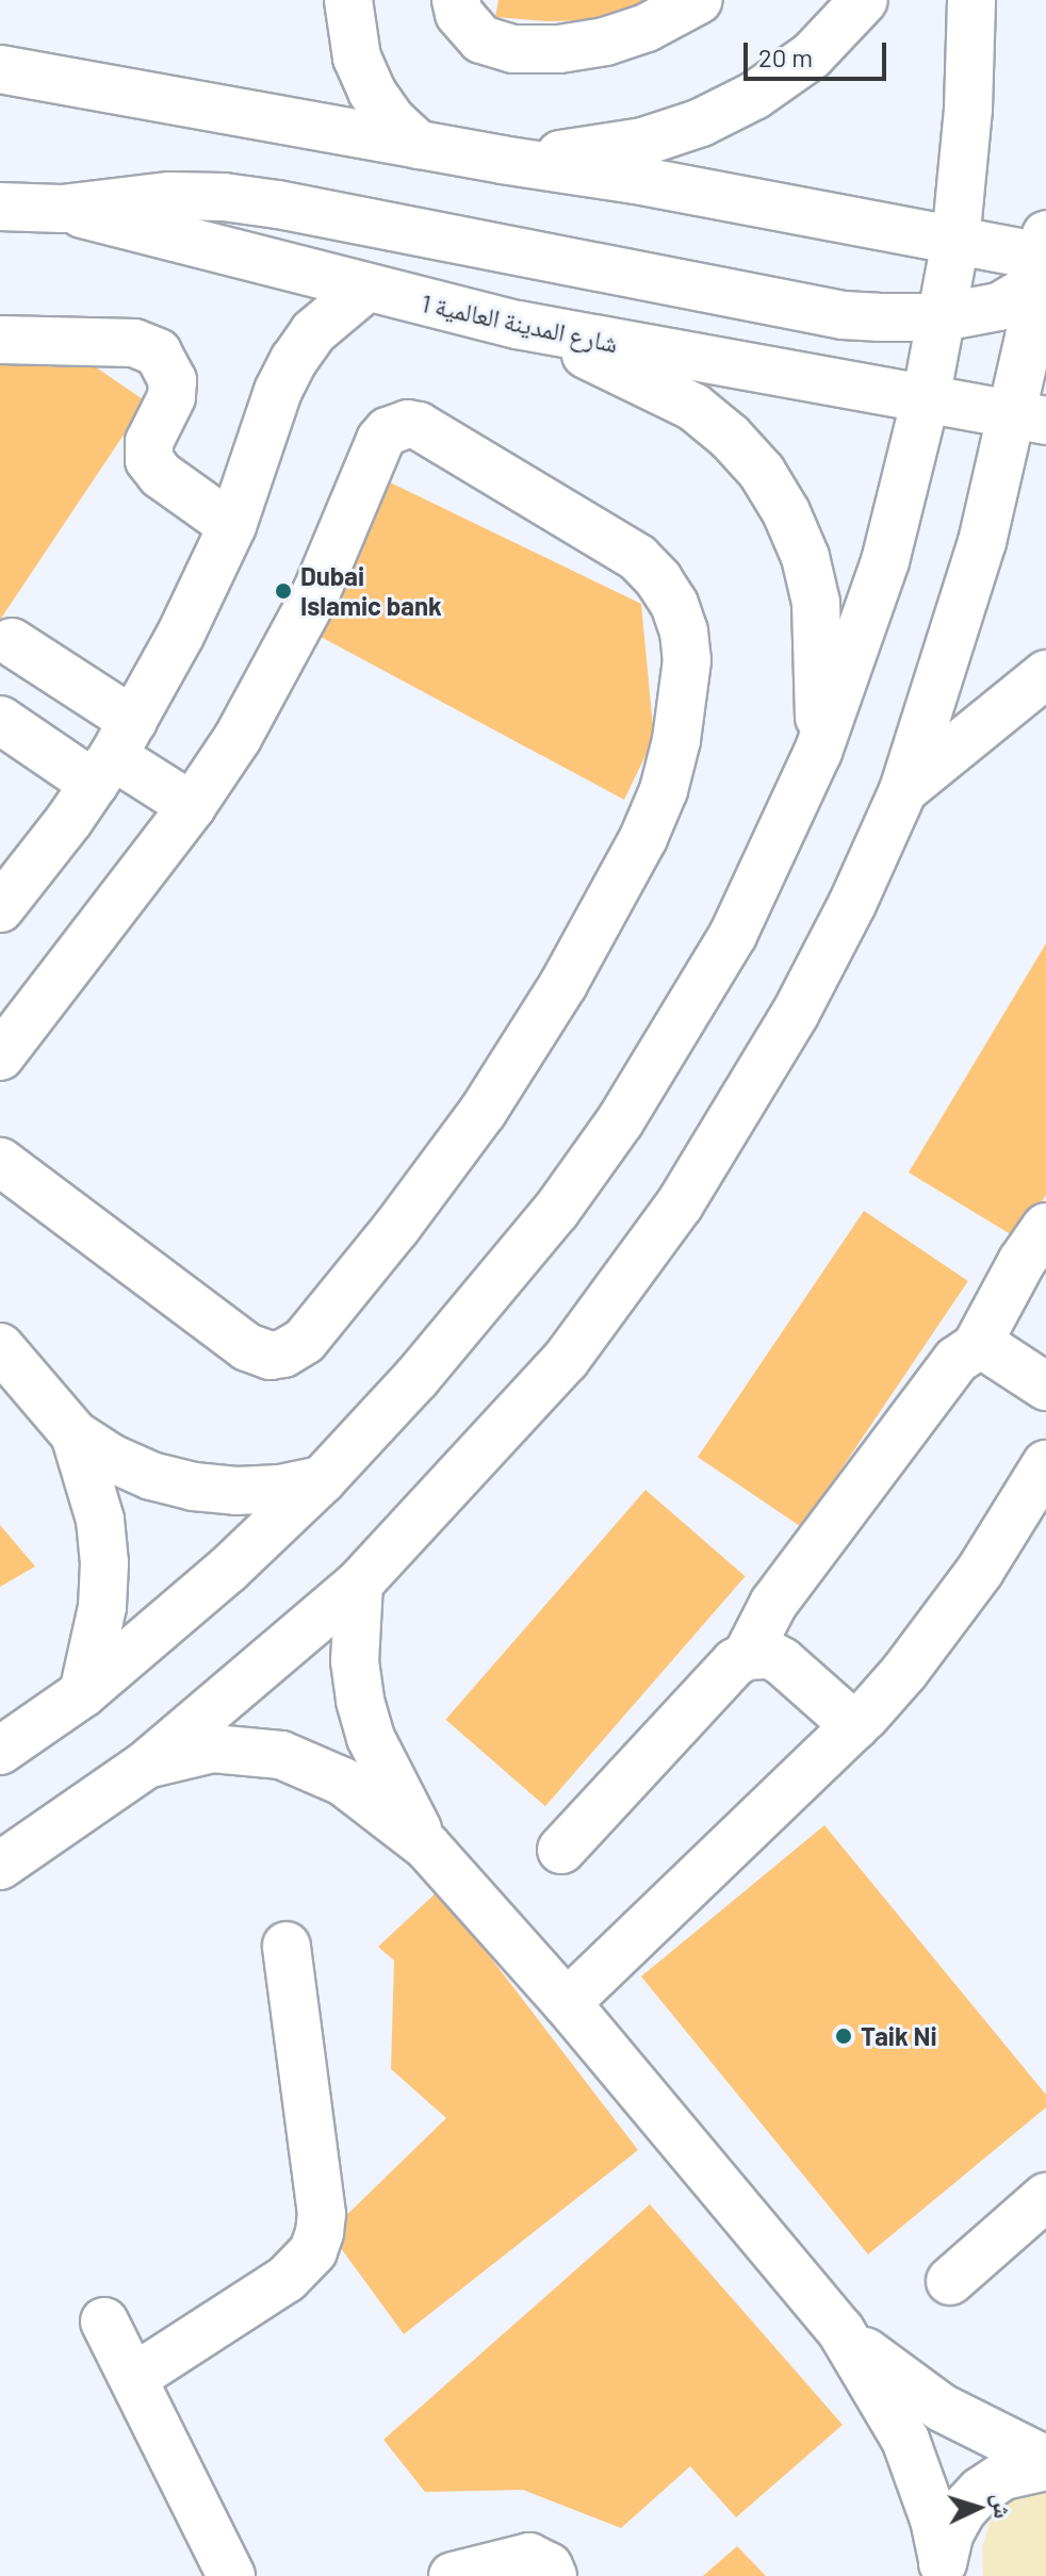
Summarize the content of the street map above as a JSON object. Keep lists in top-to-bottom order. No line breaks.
{"streets":{"street":["شارع المدينة العالمية 1"]},"places":["Dubai Islamic bank","Taik Ni"],"scale_bar":"20 m","north":"right"}
